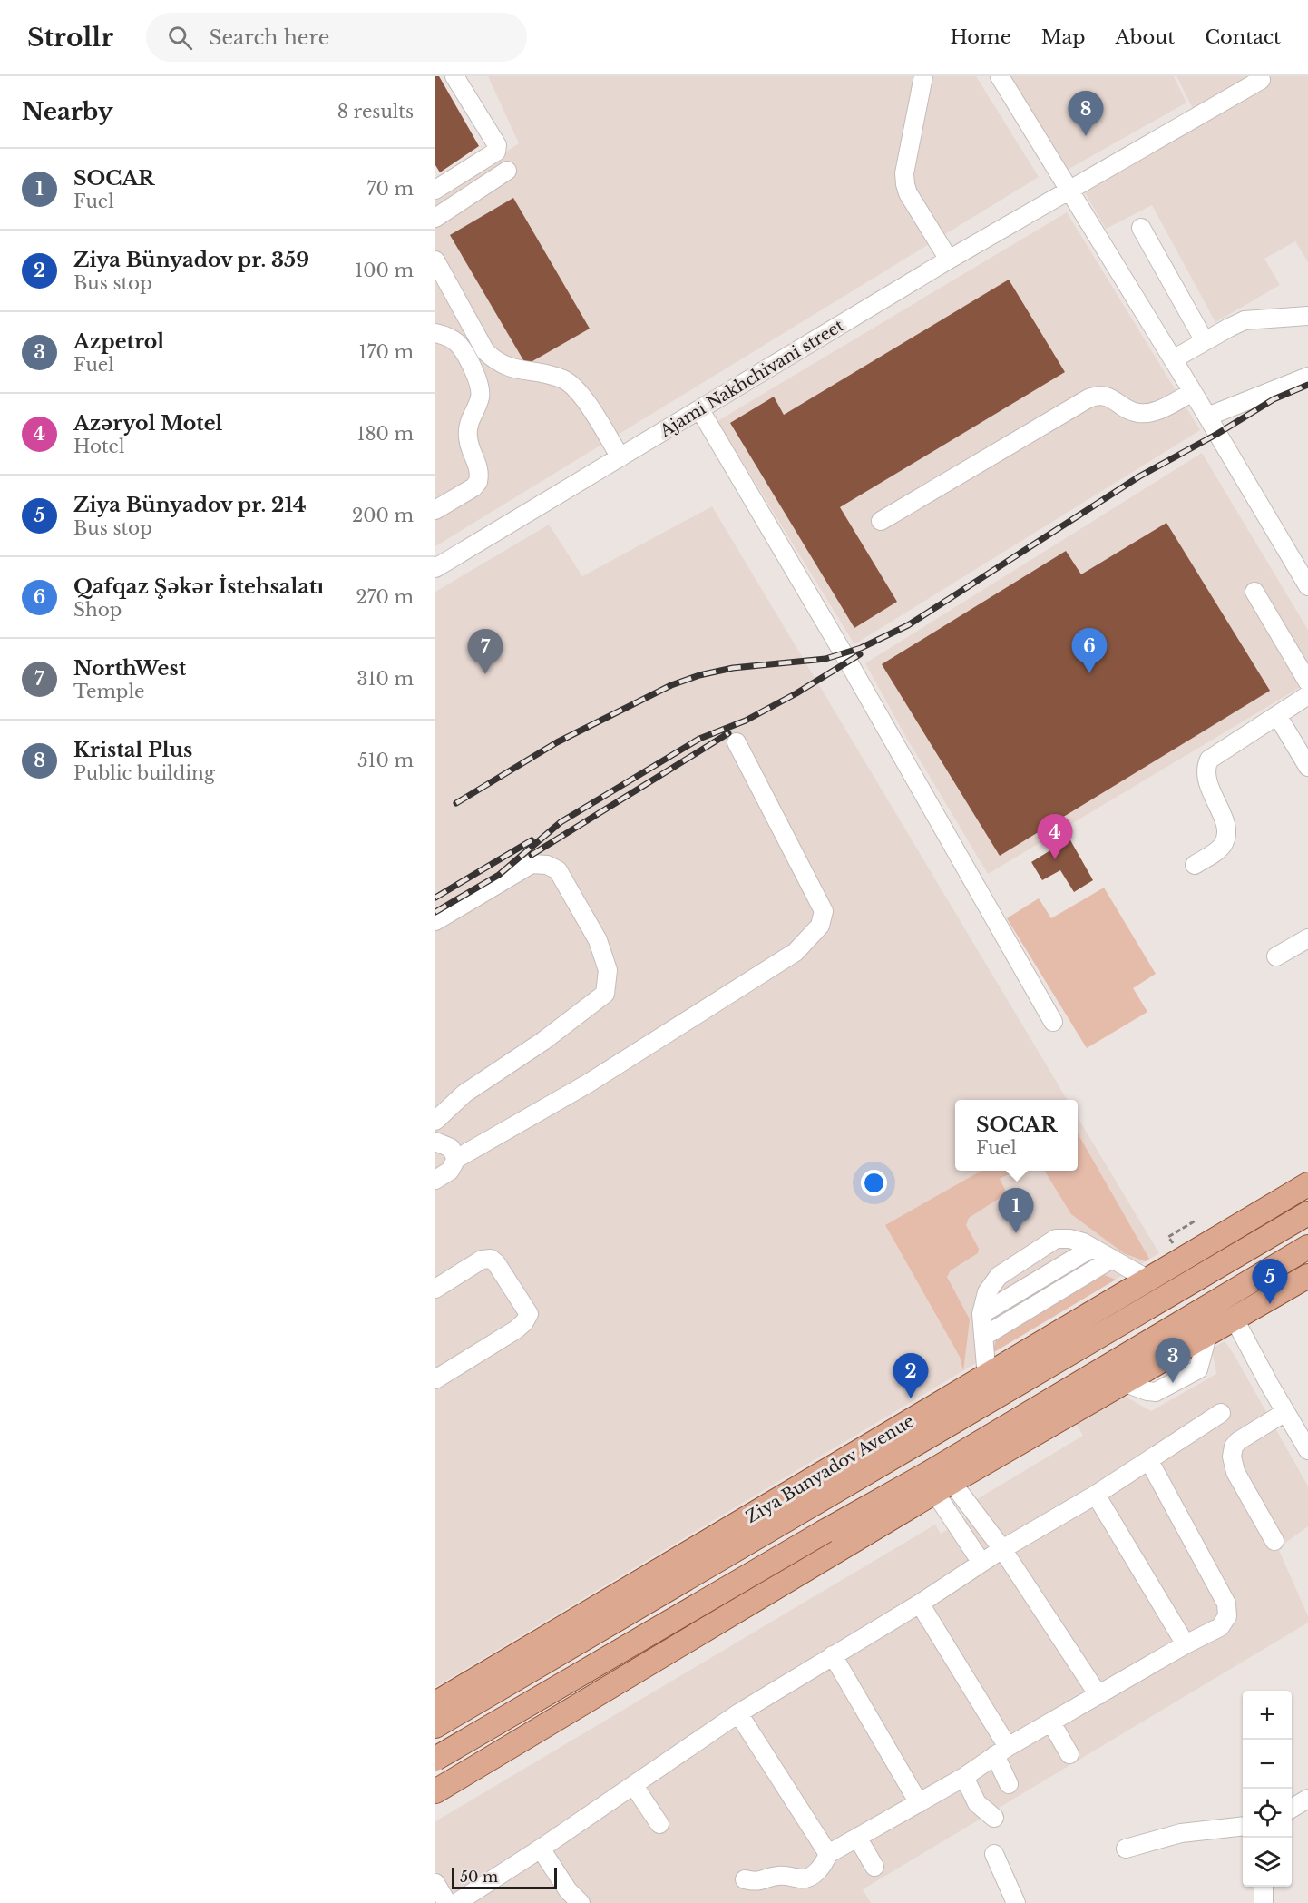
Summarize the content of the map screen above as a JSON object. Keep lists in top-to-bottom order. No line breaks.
{"streets":{"main road":["Ziya Bunyadov Avenue"],"street":["Ajami Nakhchivani street"]},"scale_bar":"50 m","page":{"header":"Strollr","search":"Search here","nav":["Home","Map","About","Contact"],"heading":["Nearby","8 results"],"pins":["8","6","7","4","1","5","3","2"],"list":[{"mark":"1","name":"SOCAR","note":"Fuel","value":"70 m"},{"mark":"2","name":"Ziya Bünyadov pr. 359","note":"Bus stop","value":"100 m"},{"mark":"3","name":"Azpetrol","note":"Fuel","value":"170 m"},{"mark":"4","name":"Azəryol Motel","note":"Hotel","value":"180 m"},{"mark":"5","name":"Ziya Bünyadov pr. 214","note":"Bus stop","value":"200 m"},{"mark":"6","name":"Qafqaz Şəkər İstehsalatı","note":"Shop","value":"270 m"},{"mark":"7","name":"NorthWest","note":"Temple","value":"310 m"},{"mark":"8","name":"Kristal Plus","note":"Public building","value":"510 m"}],"popup":["SOCAR","Fuel"],"map_buttons":["+","−"],"scale":"50 m"}}
